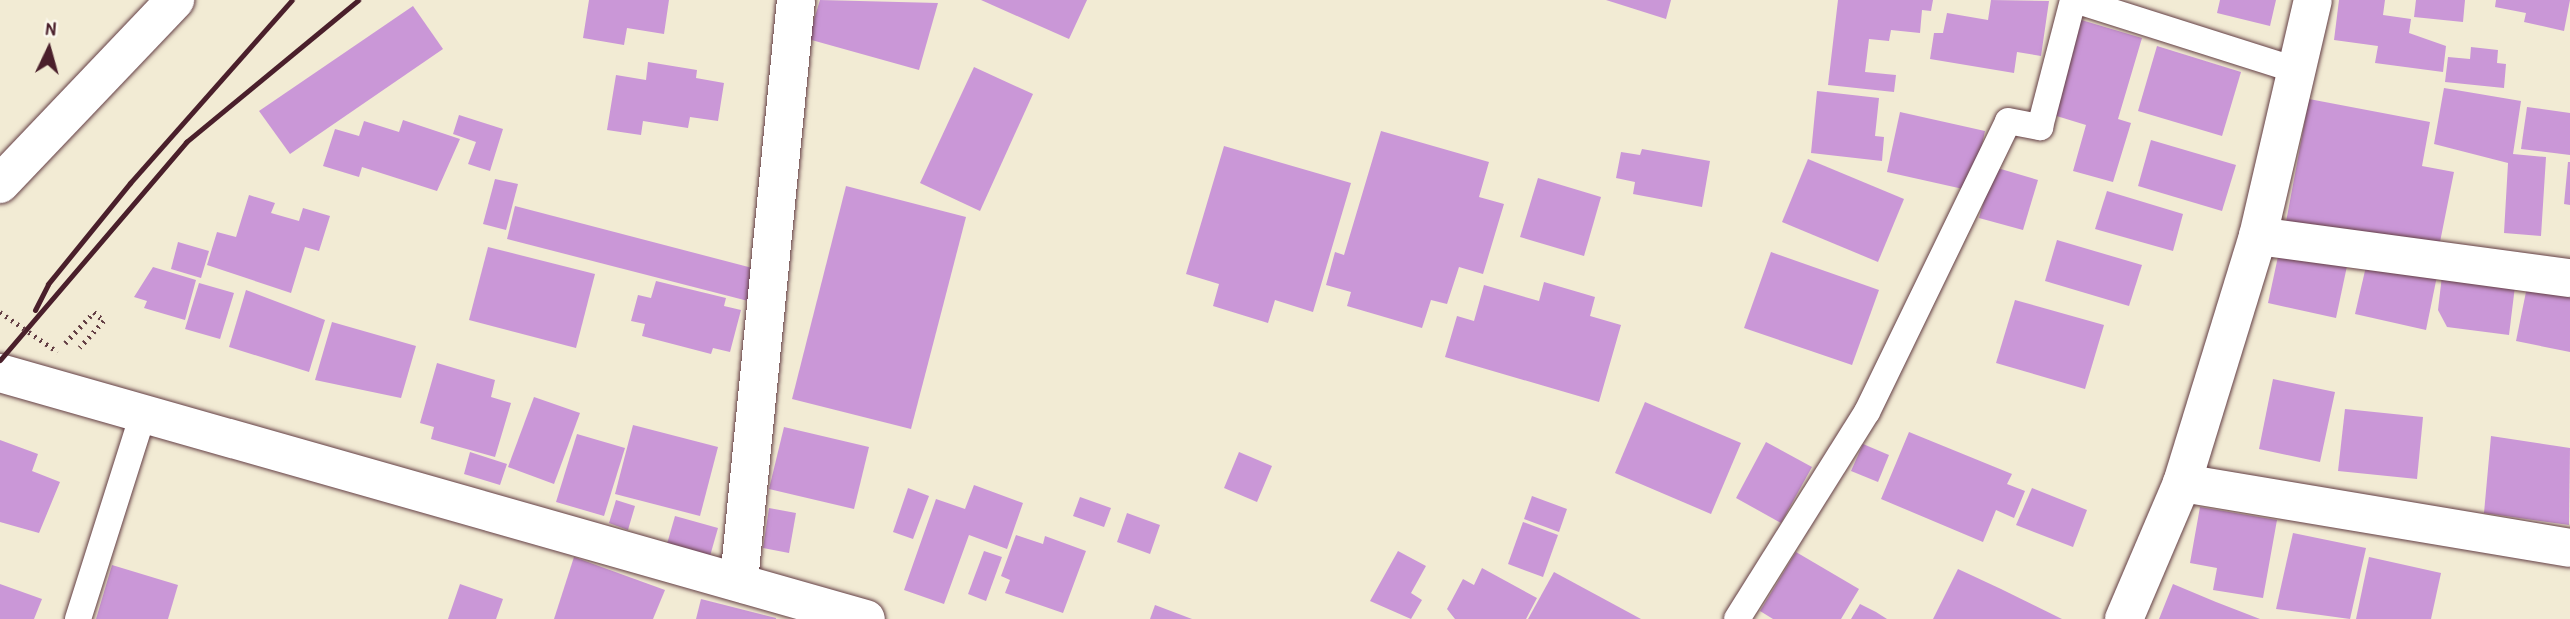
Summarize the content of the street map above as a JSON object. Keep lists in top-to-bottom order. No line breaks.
{"north":"top"}
